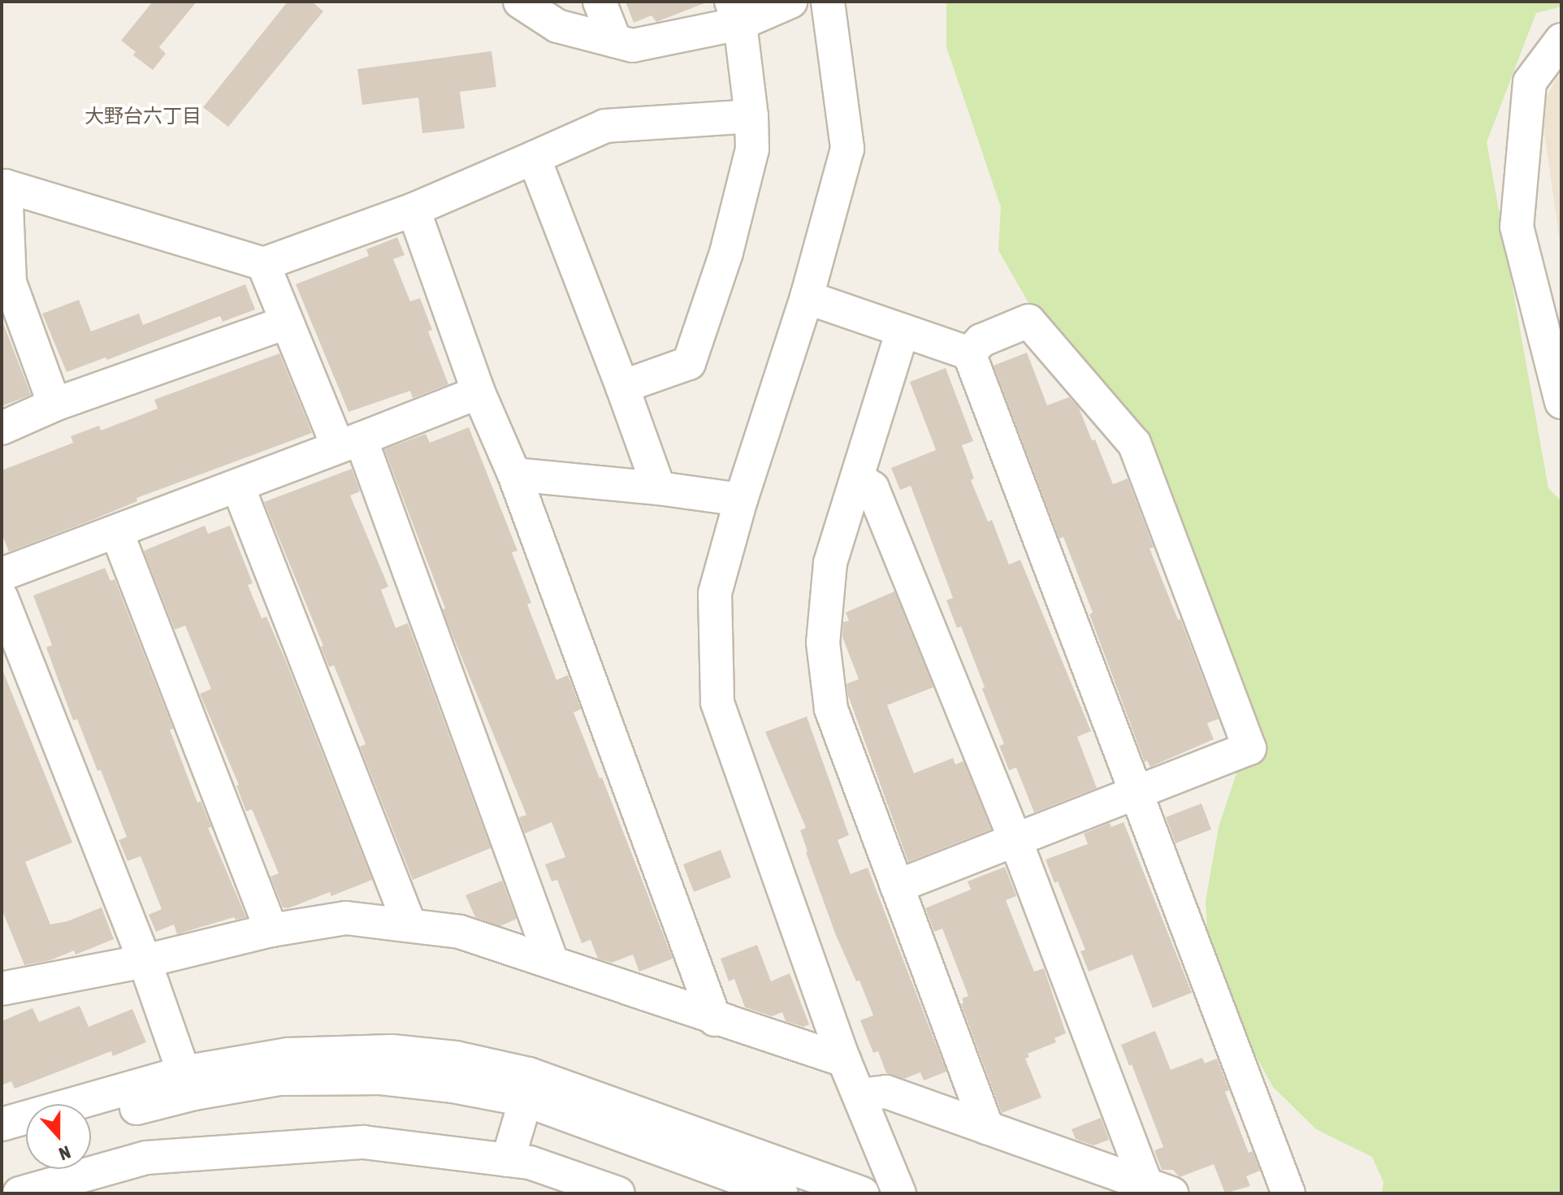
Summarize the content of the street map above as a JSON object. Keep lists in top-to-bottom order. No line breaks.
{"districts":["大野台六丁目"],"north":"bottom"}
